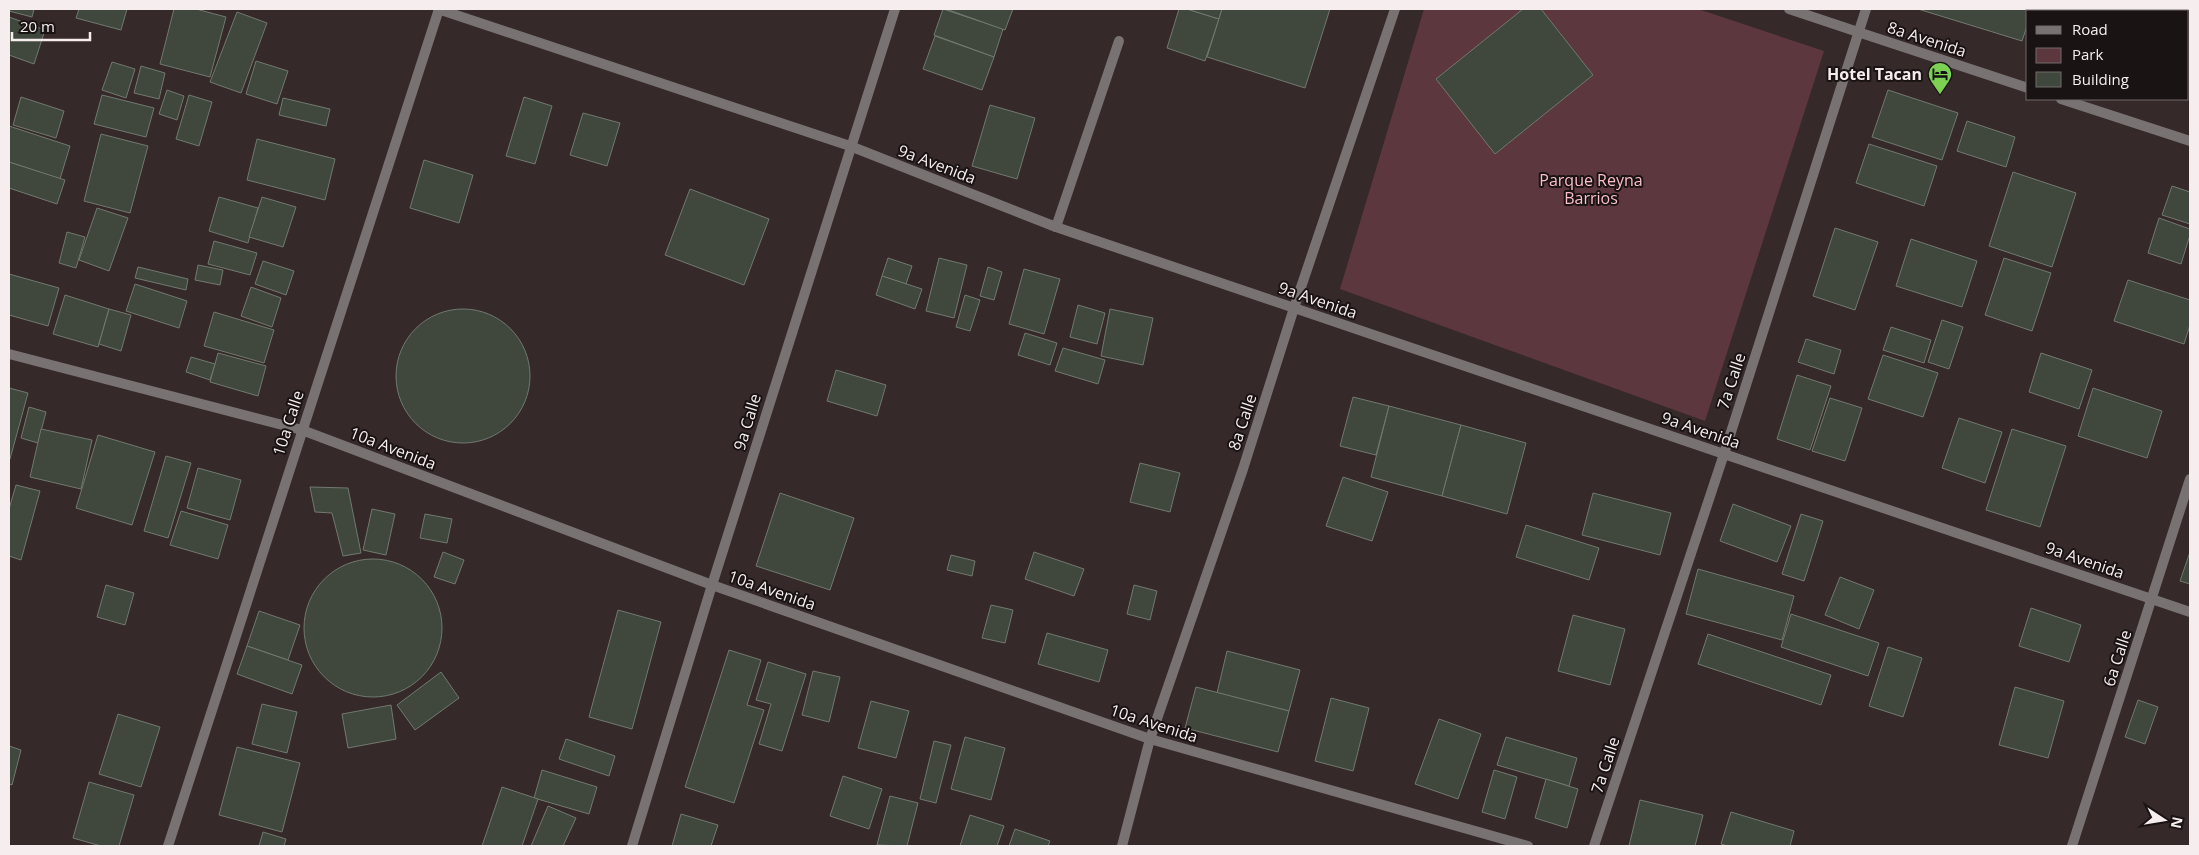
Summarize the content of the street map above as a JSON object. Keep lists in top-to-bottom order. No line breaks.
{"streets":{"street":["8a Avenida","9a Avenida","7a Calle","9a Calle","8a Calle","10a Calle","10a Avenida","6a Calle"]},"crossings":[["8a Avenida","7a Calle"],["9a Avenida","7a Calle"],["9a Avenida","9a Calle"],["9a Avenida","8a Calle"],["9a Avenida","10a Calle"],["9a Avenida","6a Calle"],["9a Calle","10a Avenida"],["8a Calle","10a Avenida"],["10a Calle","10a Avenida"]],"parks":["Parque Reyna Barrios"],"places":{"hotel":["Hotel Tacan"]},"legend":["Road","Park","Building"],"scale_bar":"20 m","north":"right"}
